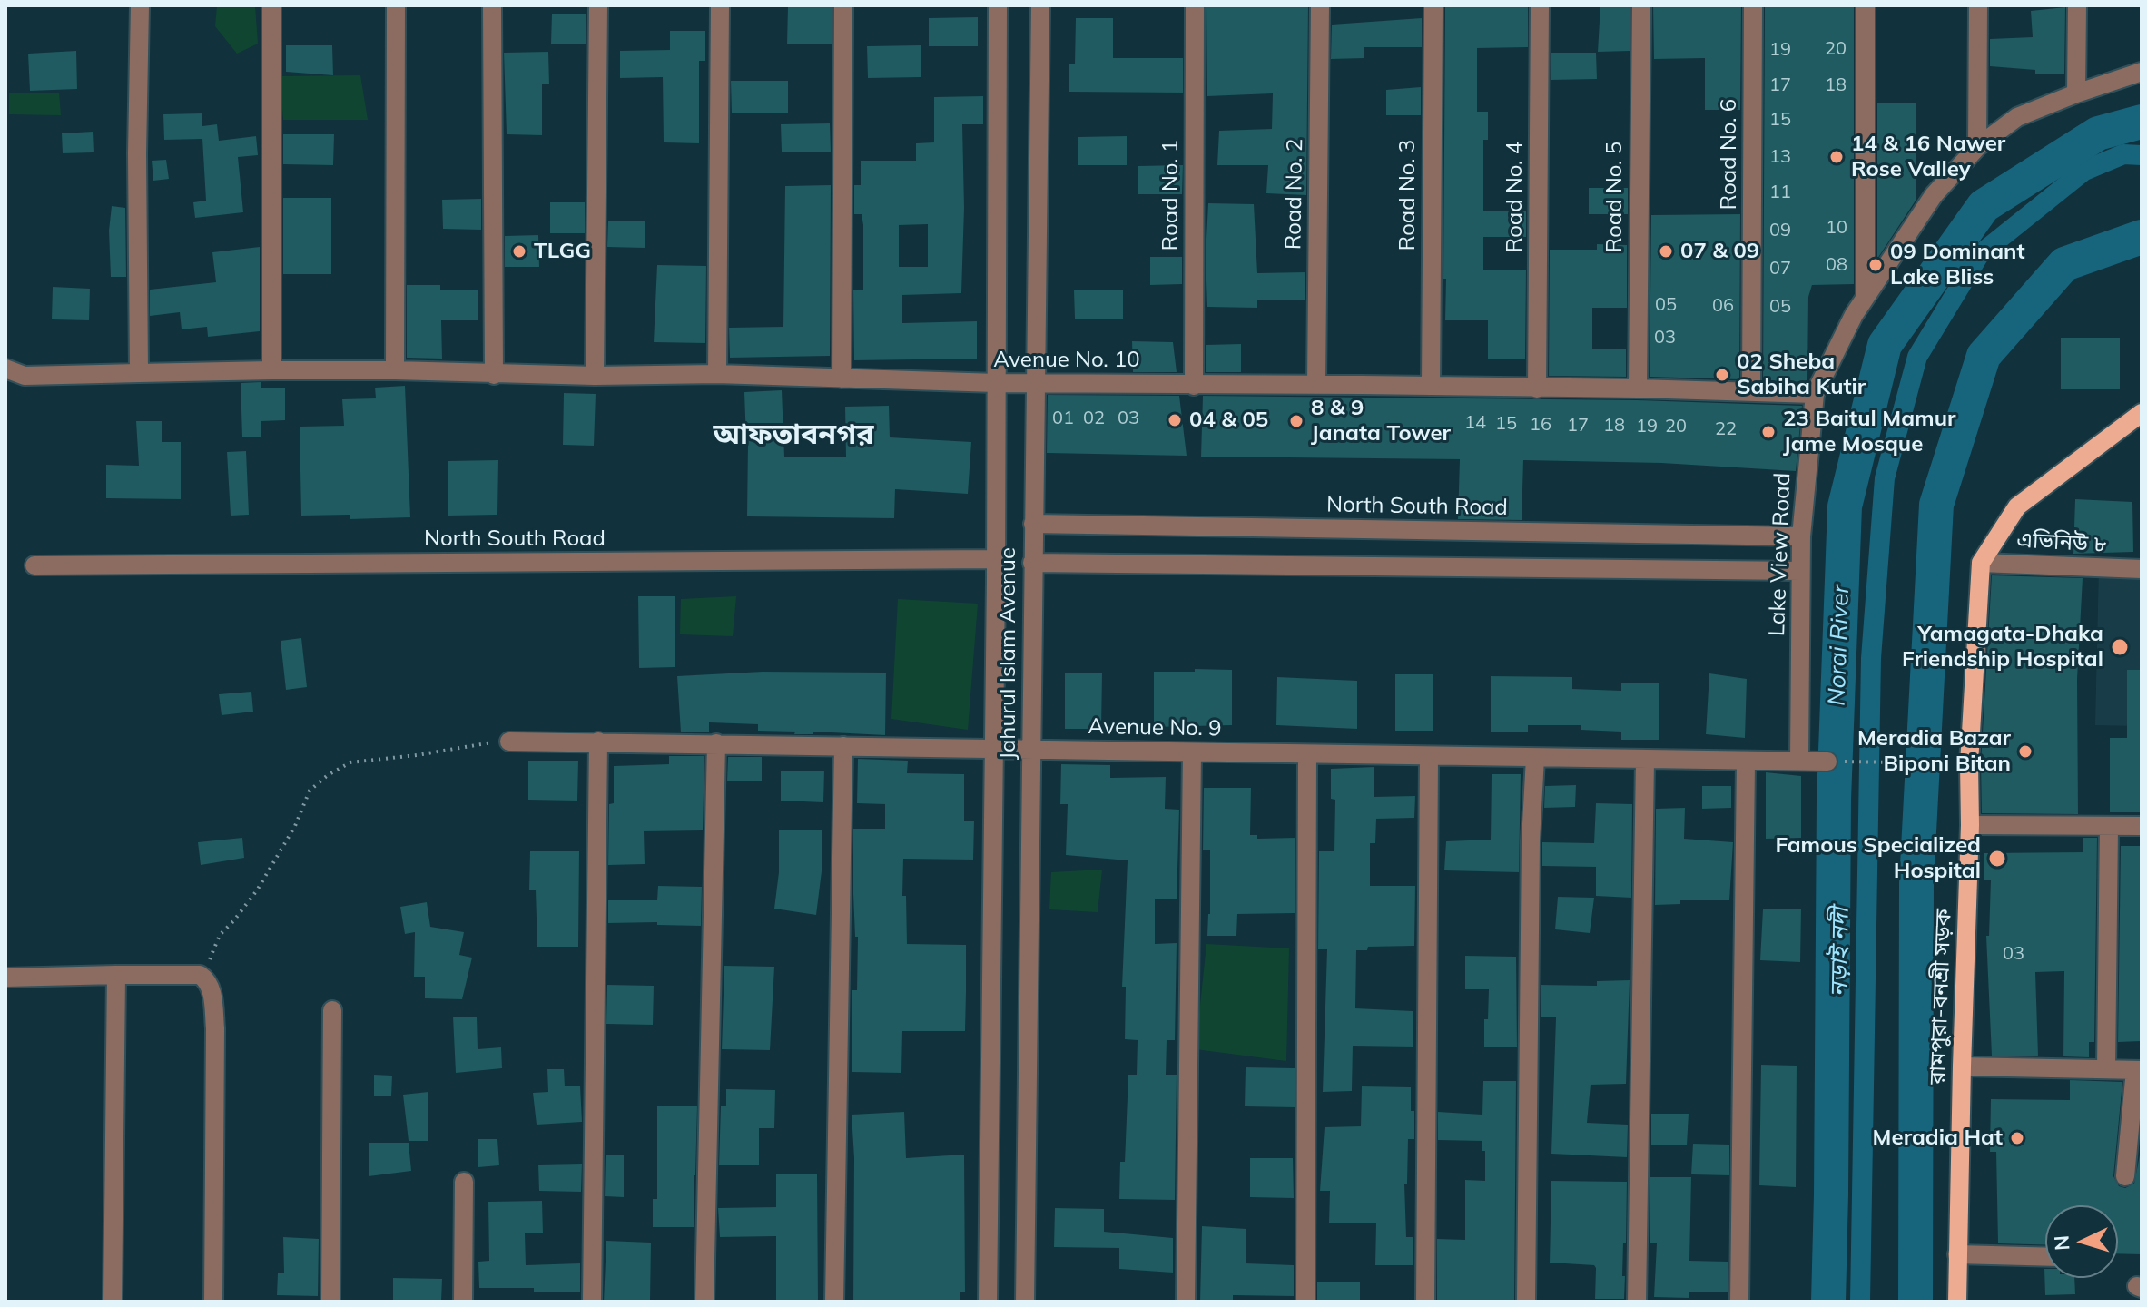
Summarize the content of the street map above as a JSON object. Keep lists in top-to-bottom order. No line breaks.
{"streets":{"main road":["রামপুরা-বনশ্রী সড়ক"],"street":["Road No. 6","Road No. 2","Road No. 1","Road No. 3","Road No. 4","Road No. 5","Avenue No. 10","North South Road","এভিনিউ ৮","Lake View Road","Jahurul Islam Avenue","Avenue No. 9"]},"crossings":[["Road No. 6","Avenue No. 10"],["Road No. 2","Avenue No. 10"],["Road No. 1","Avenue No. 10"],["Road No. 3","Avenue No. 10"],["Road No. 4","Avenue No. 10"],["Road No. 5","Avenue No. 10"],["Avenue No. 10","Lake View Road"],["Avenue No. 10","Jahurul Islam Avenue"],["North South Road","Lake View Road"],["North South Road","Jahurul Islam Avenue"],["এভিনিউ ৮","রামপুরা-বনশ্রী সড়ক"],["Lake View Road","Avenue No. 9"],["Jahurul Islam Avenue","Avenue No. 9"]],"districts":["আফতাবনগর"],"water":["Norai River","নড়াই নদী"],"places":["14 & 16 Nawer Rose Valley","TLGG","07 & 09","09 Dominant Lake Bliss","02 Sheba Sabiha Kutir","04 & 05","8 & 9 Janata Tower","23 Baitul Mamur Jame Mosque","Yamagata-Dhaka Friendship Hospital","Meradia Bazar Biponi Bitan","Famous Specialized Hospital","Meradia Hat"],"house_numbers":["20","19","17","18","15","13","11","10","09","08","07","05","06","05","03","01","02","03","14","15","16","17","18","19","20","22","03"],"north":"left"}
